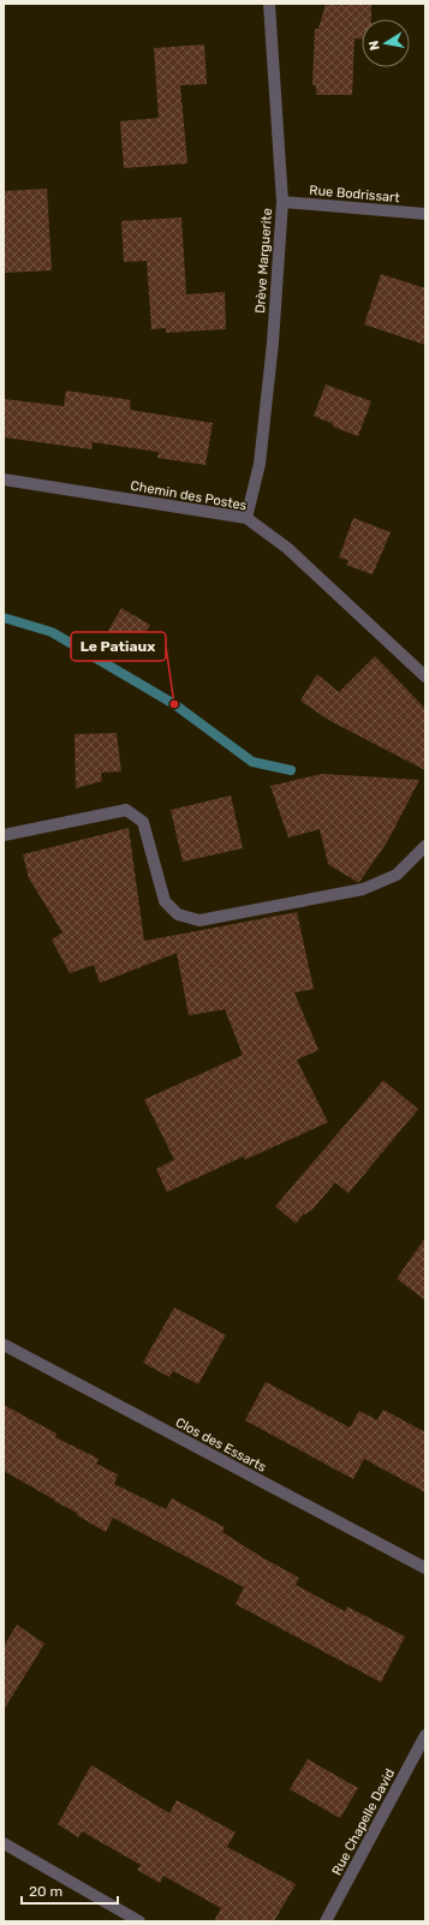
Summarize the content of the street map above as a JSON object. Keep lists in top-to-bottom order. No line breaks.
{"streets":{"street":["Rue Bodrissart","Drève Marguerite","Chemin des Postes","Clos des Essarts","Rue Chapelle David"]},"crossings":[["Rue Bodrissart","Drève Marguerite"],["Drève Marguerite","Chemin des Postes"]],"places":["Le Patiaux"],"scale_bar":"20 m","north":"left"}
